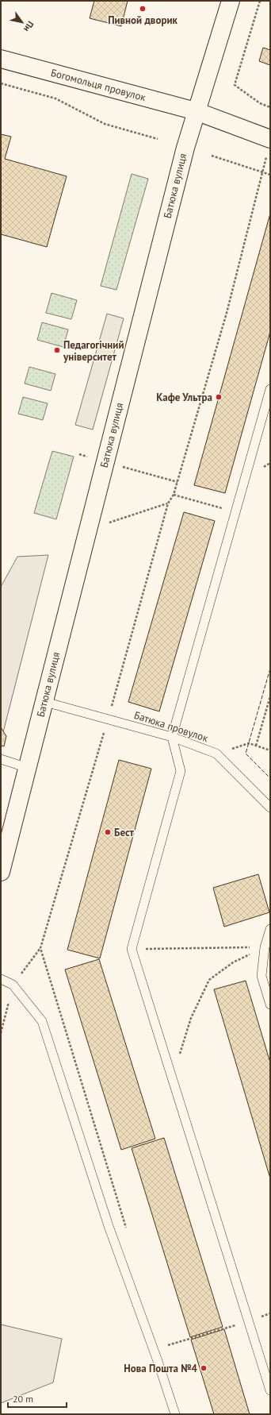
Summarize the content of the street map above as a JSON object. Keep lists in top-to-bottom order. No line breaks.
{"streets":{"street":["Богомольця провулок","Батюка вулиця"],"lane":["Батюка провулок"]},"crossings":[["Богомольця провулок","Батюка вулиця"],["Батюка вулиця","Батюка провулок"]],"places":["Пивной дворик","Педагогічний університет","Кафе Ультра","Бест","Нова Пошта №4"],"scale_bar":"20 m","north":"bottom right"}
